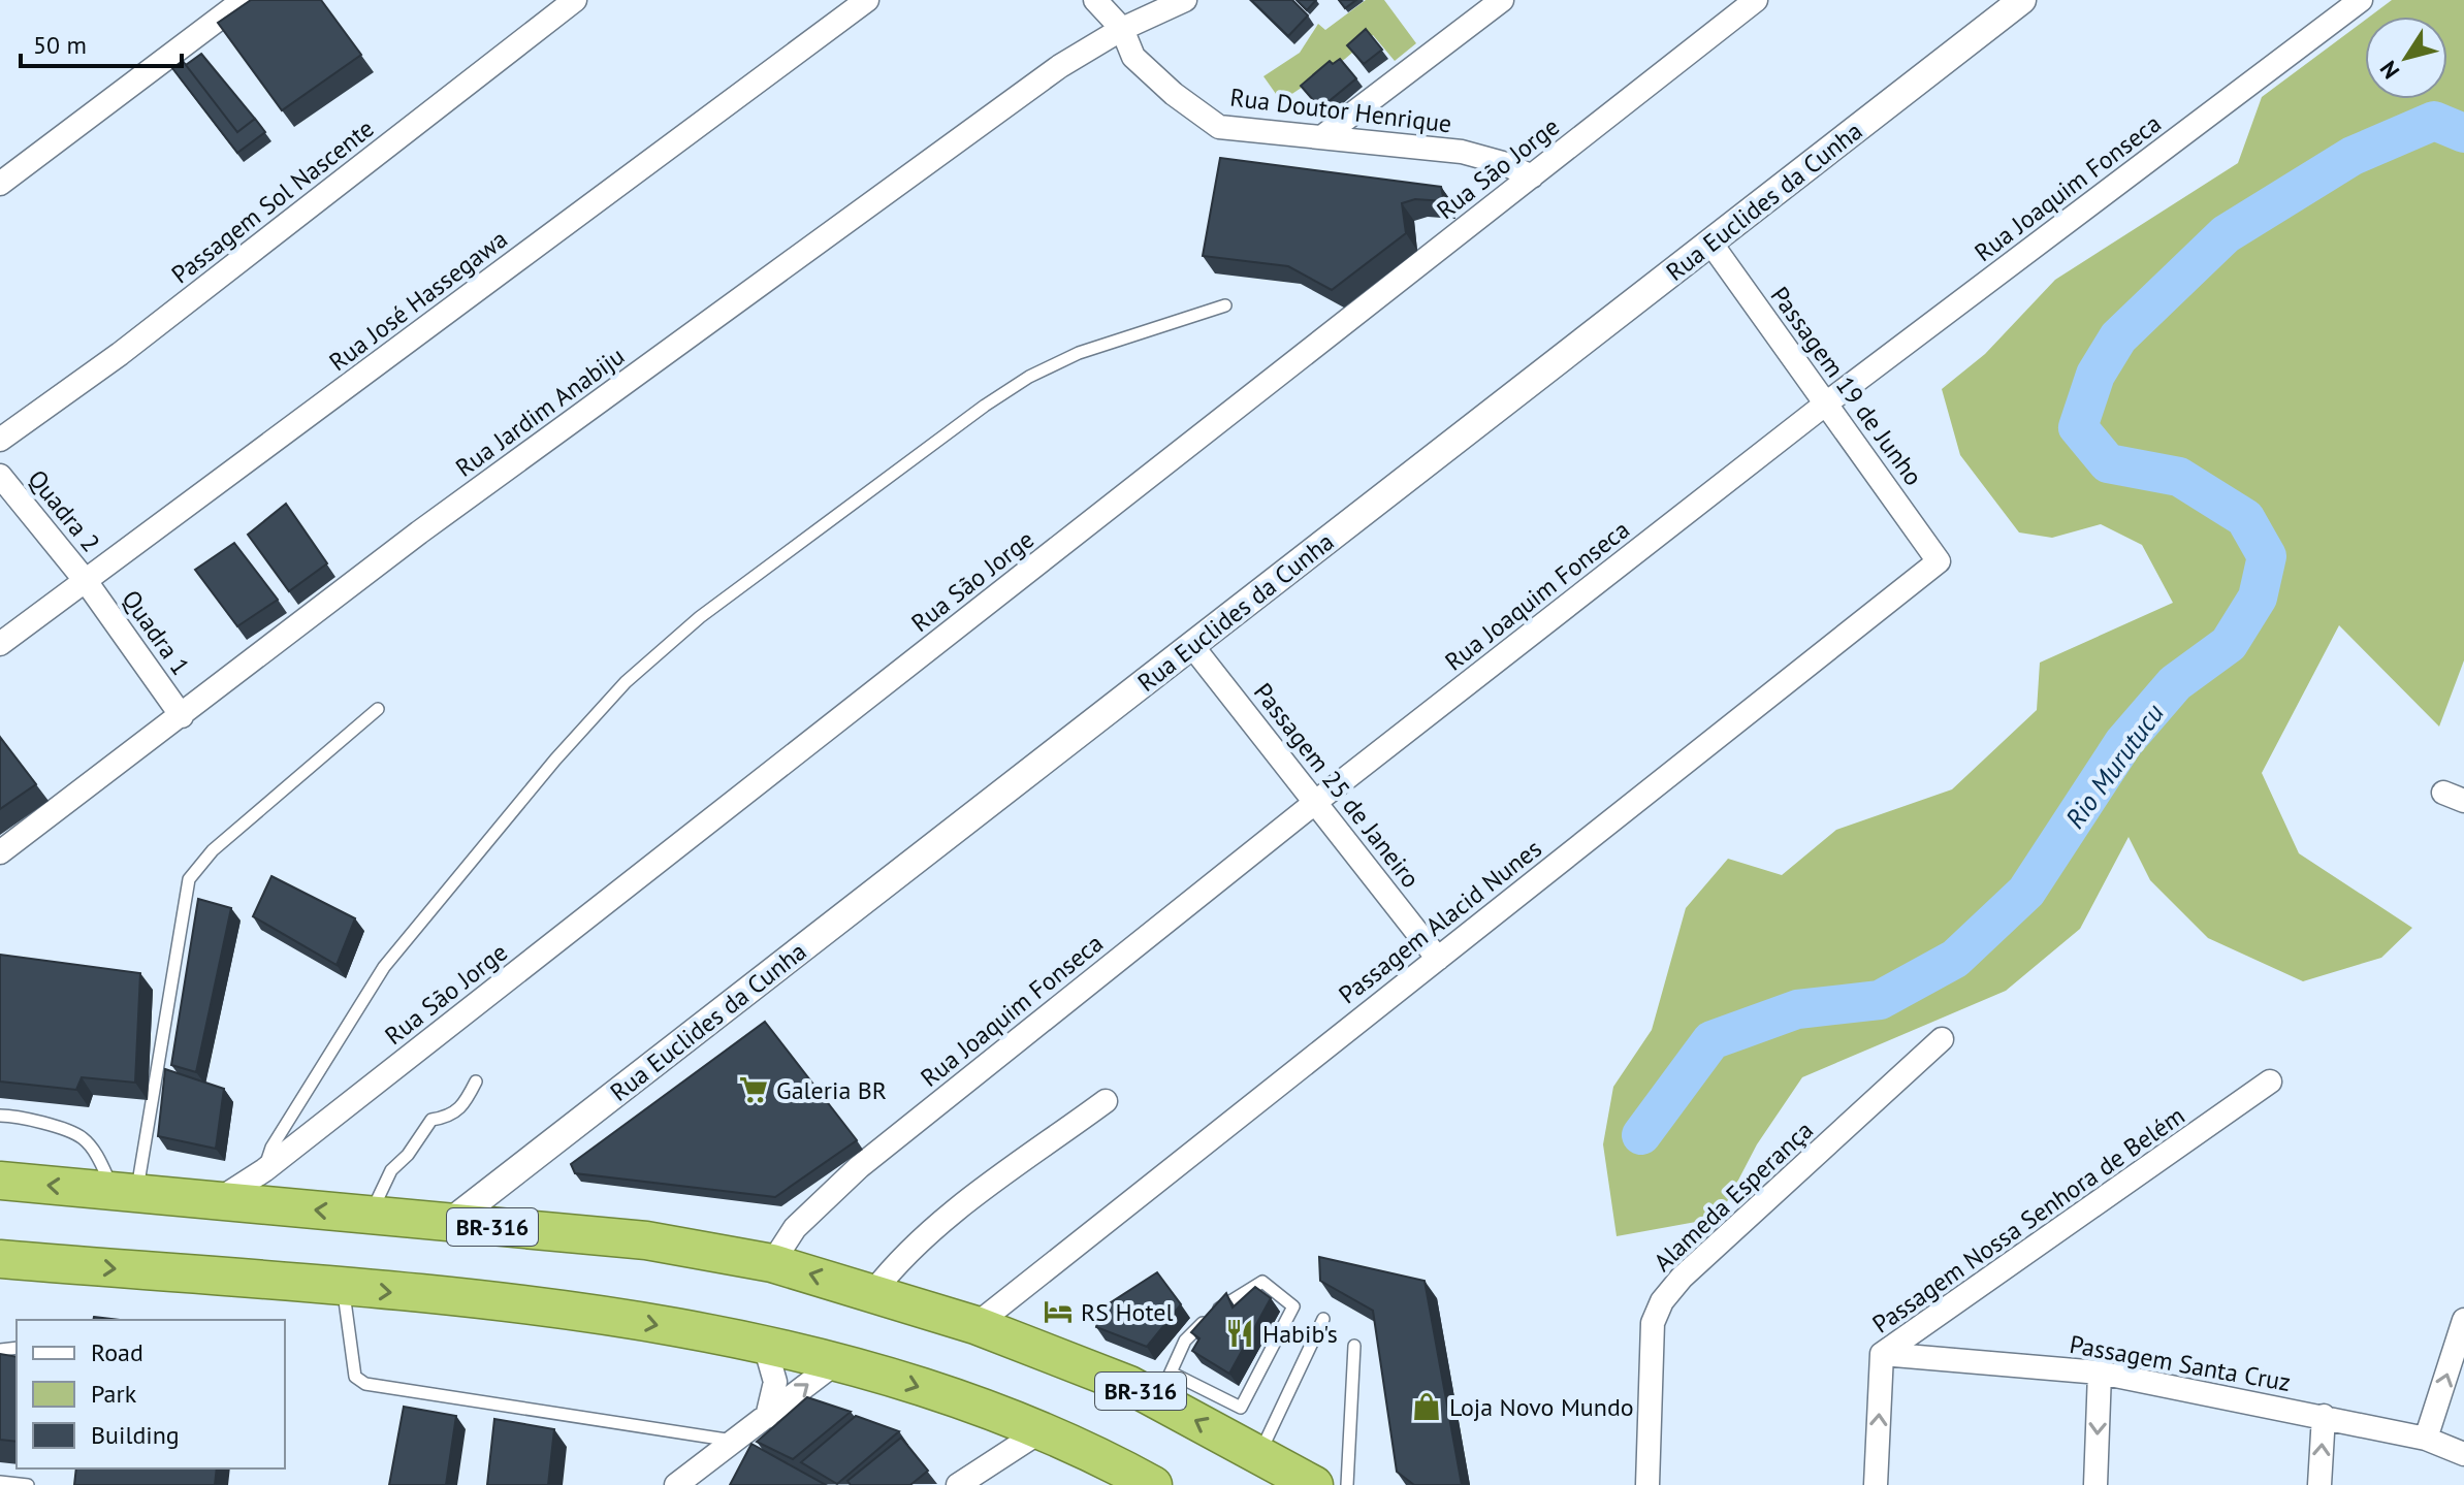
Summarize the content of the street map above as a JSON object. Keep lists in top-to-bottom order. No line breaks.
{"streets":{"highway":["BR-316"],"street":["Rua Doutor Henrique","Rua São Jorge","Rua Joaquim Fonseca","Passagem Sol Nascente","Rua Euclides da Cunha","Rua José Hassegawa","Passagem 19 de Junho","Rua Jardim Anabiju","Quadra 2","Quadra 1","Passagem 25 de Janeiro","Passagem Alacid Nunes","Alameda Esperança","Passagem Nossa Senhora de Belém","Passagem Santa Cruz"]},"crossings":[["Rua Doutor Henrique","Rua São Jorge"],["Rua Doutor Henrique","Rua Jardim Anabiju"],["Rua São Jorge","BR-316"],["Rua Joaquim Fonseca","Passagem 19 de Junho"],["Rua Joaquim Fonseca","Passagem 25 de Janeiro"],["Rua Joaquim Fonseca","BR-316"],["Rua Euclides da Cunha","Passagem 19 de Junho"],["Rua Euclides da Cunha","Passagem 25 de Janeiro"],["Rua Euclides da Cunha","BR-316"],["Rua José Hassegawa","Quadra 2"],["Rua José Hassegawa","Quadra 1"],["Passagem 19 de Junho","Passagem Alacid Nunes"],["Rua Jardim Anabiju","Quadra 1"],["Quadra 2","Quadra 1"],["Passagem 25 de Janeiro","Passagem Alacid Nunes"],["Passagem Alacid Nunes","BR-316"],["Passagem Nossa Senhora de Belém","Passagem Santa Cruz"]],"water":["Rio Murutucu"],"places":{"supermarket":["Galeria BR"],"hotel":["RS Hotel"],"restaurant":["Habib's"],"shop":["Loja Novo Mundo"]},"legend":["Road","Park","Building"],"scale_bar":"50 m","north":"bottom left"}
